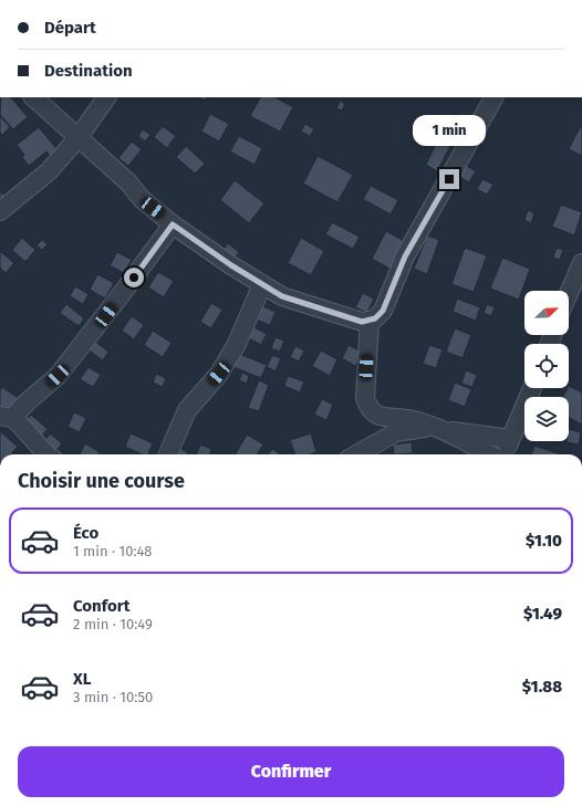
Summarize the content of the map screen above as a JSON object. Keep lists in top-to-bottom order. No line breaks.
{"north":"top right","page":{"banner":["Départ","Destination"],"bubble":"1 min","heading":"Choisir une course","list":[{"name":"Éco","note":"1 min · 10:48","value":"$1.10"},{"name":"Confort","note":"2 min · 10:49","value":"$1.49"},{"name":"XL","note":"3 min · 10:50","value":"$1.88"}],"buttons":"Confirmer"}}
